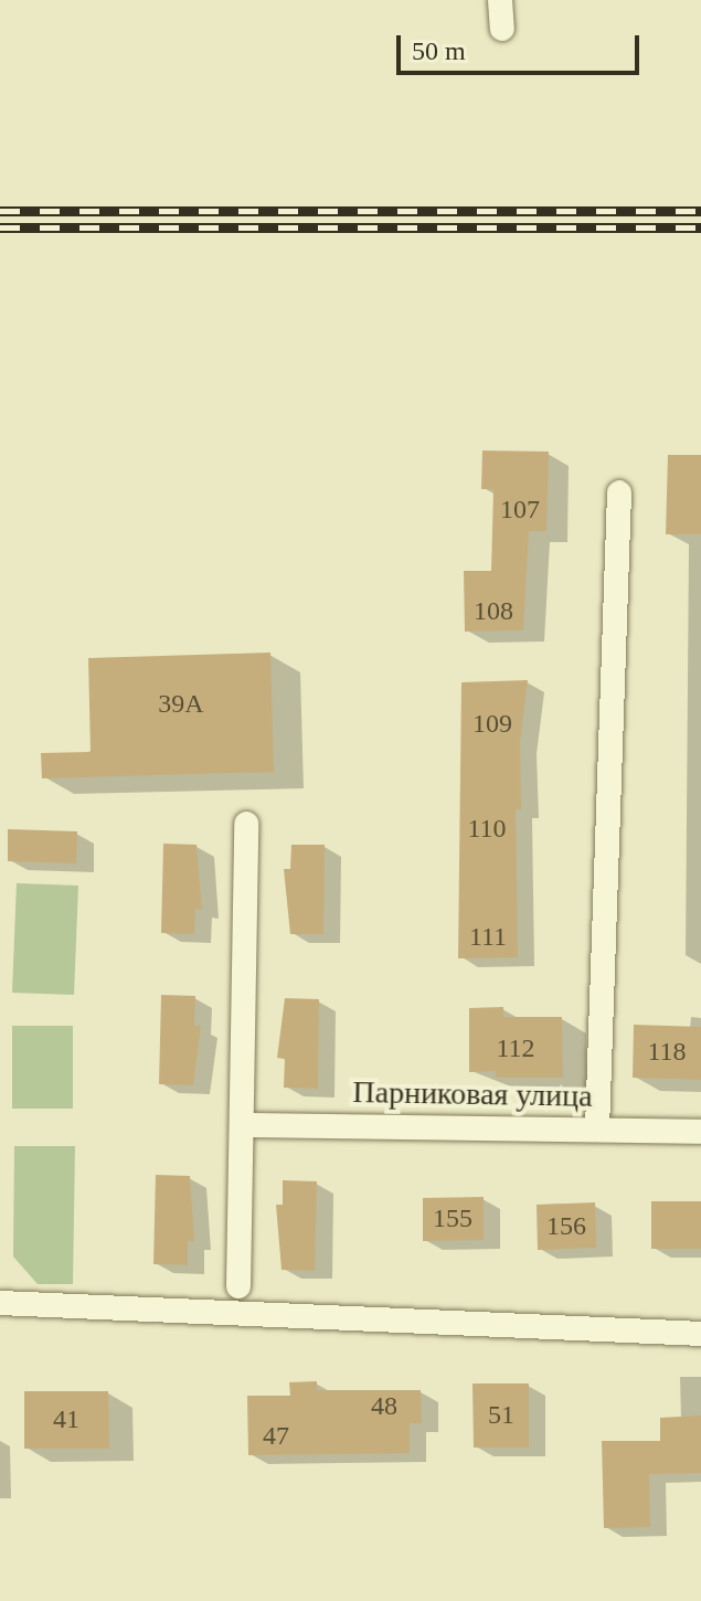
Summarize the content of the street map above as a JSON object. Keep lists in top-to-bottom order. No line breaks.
{"streets":{"street":["Парниковая улица"]},"house_numbers":["107","108","39А","109","110","111","112","118","155","156","48","51","41","47"],"scale_bar":"50 m"}
